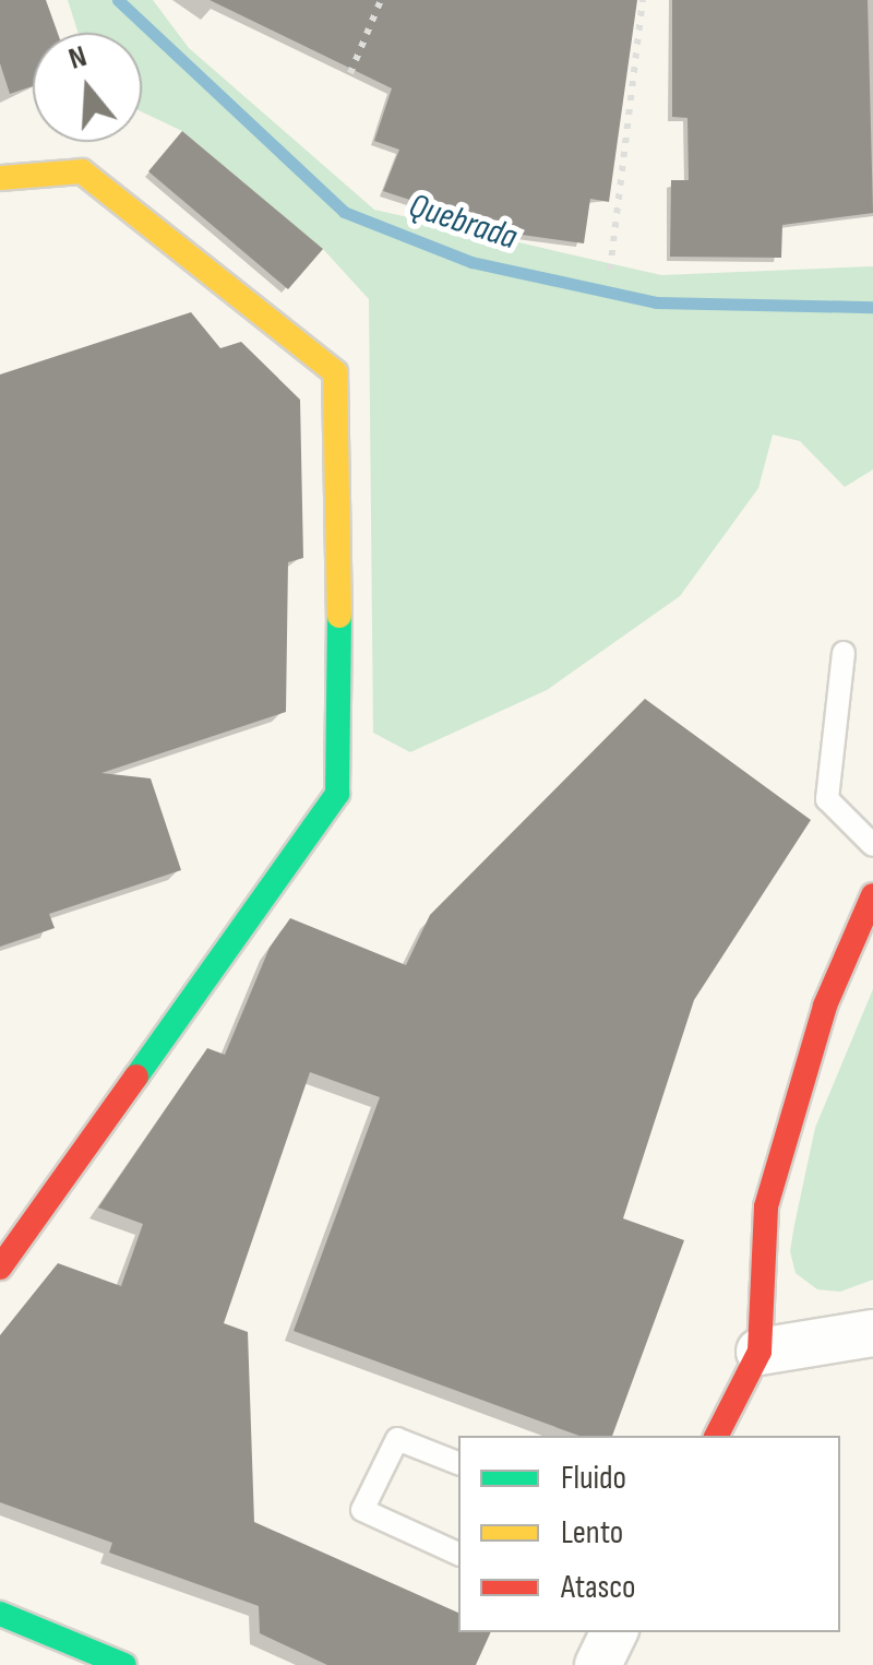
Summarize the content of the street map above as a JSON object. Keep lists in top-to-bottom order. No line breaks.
{"water":["Quebrada"],"legend":["Fluido","Lento","Atasco"],"north":"top"}
